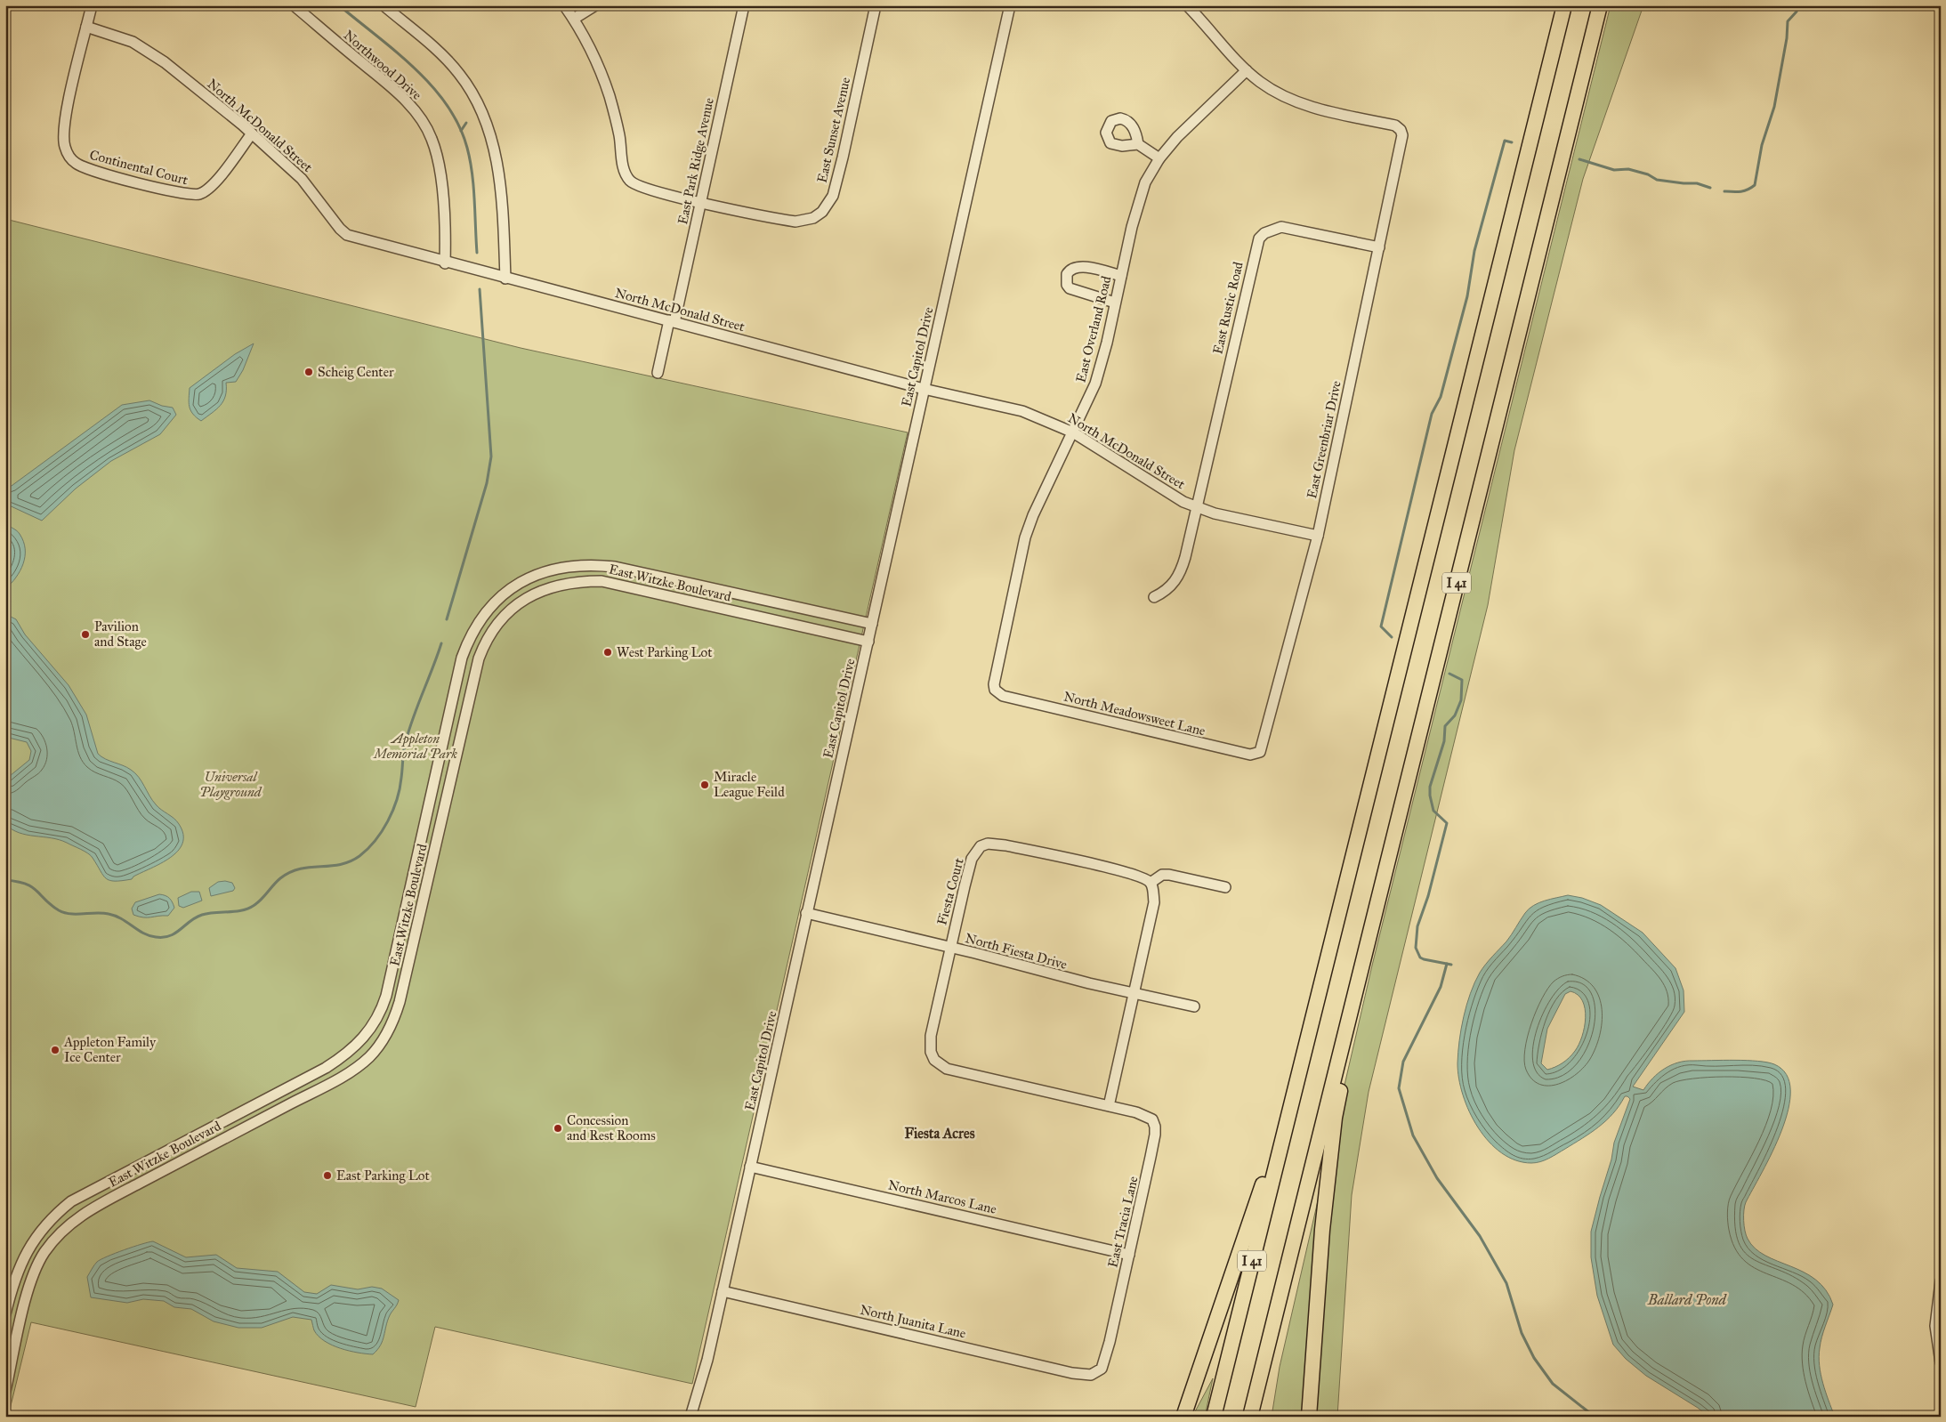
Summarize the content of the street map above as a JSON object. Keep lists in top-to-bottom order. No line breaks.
{"streets":{"highway":["I 41"],"street":["Northwood Drive","North McDonald Street","East Sunset Avenue","East Park Ridge Avenue","Continental Court","East Rustic Road","East Overland Road","East Capitol Drive","East Greenbriar Drive","East Witzke Boulevard","North Meadowsweet Lane","Fiesta Court","North Fiesta Drive","North Marcos Lane","East Tracia Lane","North Juanita Lane"]},"crossings":[["Northwood Drive","North McDonald Street"],["North McDonald Street","East Park Ridge Avenue"],["North McDonald Street","Continental Court"],["North McDonald Street","East Rustic Road"],["North McDonald Street","East Overland Road"],["North McDonald Street","East Capitol Drive"],["North McDonald Street","East Greenbriar Drive"],["East Sunset Avenue","East Park Ridge Avenue"],["East Rustic Road","East Greenbriar Drive"],["East Overland Road","East Greenbriar Drive"],["East Overland Road","North Meadowsweet Lane"],["East Capitol Drive","East Witzke Boulevard"],["East Capitol Drive","North Fiesta Drive"],["East Capitol Drive","North Marcos Lane"],["East Capitol Drive","North Juanita Lane"],["East Greenbriar Drive","North Meadowsweet Lane"],["Fiesta Court","North Fiesta Drive"],["Fiesta Court","East Tracia Lane"],["North Marcos Lane","East Tracia Lane"],["East Tracia Lane","North Juanita Lane"]],"districts":["Fiesta Acres"],"water":["Ballard Pond"],"parks":["Appleton Memorial Park","Universal Playground"],"places":["Scheig Center","Pavilion and Stage","West Parking Lot","Miracle League Feild","Appleton Family Ice Center","Concession and Rest Rooms","East Parking Lot"]}
